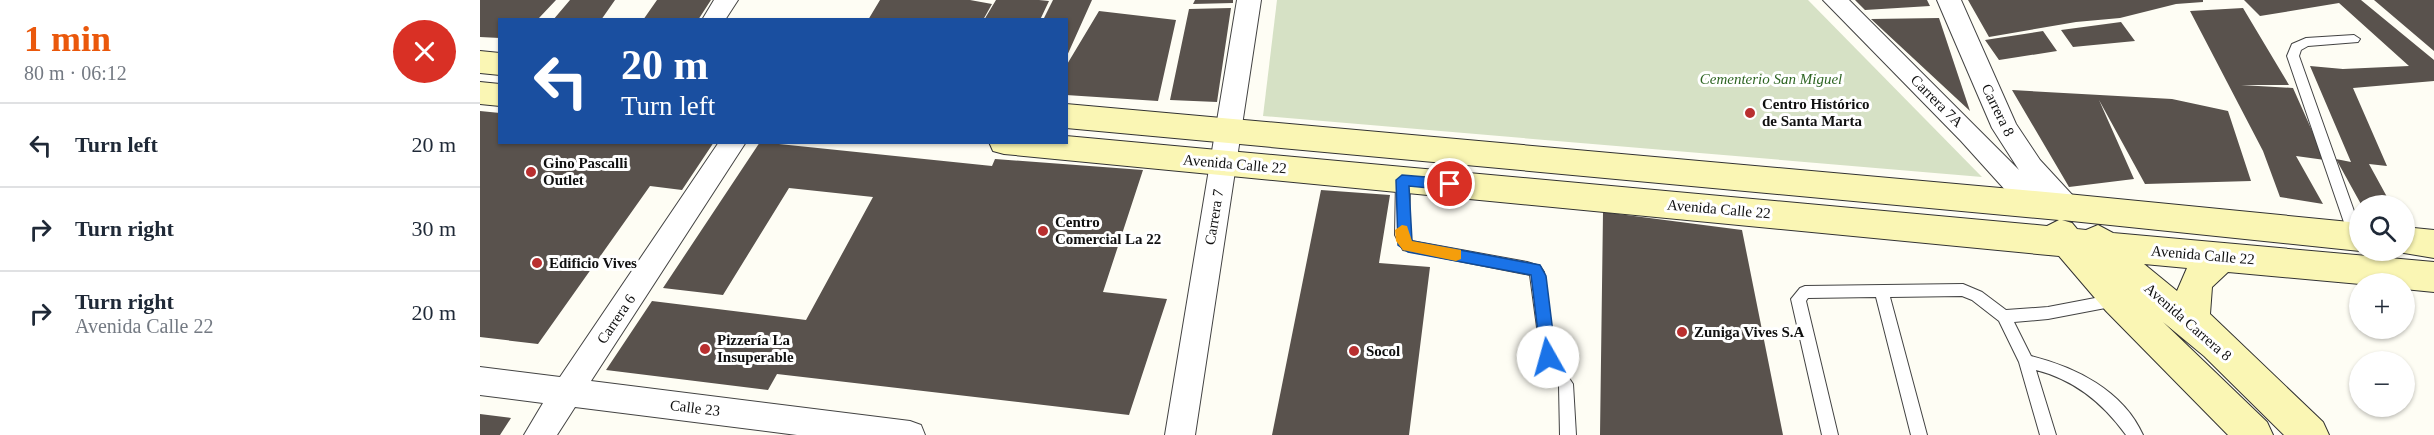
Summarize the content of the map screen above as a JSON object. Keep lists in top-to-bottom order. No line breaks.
{"streets":{"main road":["Avenida Calle 22","Avenida Carrera 8"],"street":["Carrera 7A","Carrera 8","Carrera 7","Carrera 6","Calle 23"]},"crossings":[["Carrera 7A","Carrera 8"],["Carrera 7A","Avenida Carrera 8"],["Carrera 8","Avenida Carrera 8"],["Avenida Calle 22","Carrera 7"],["Avenida Calle 22","Avenida Carrera 8"],["Carrera 6","Calle 23"]],"parks":["Cementerio San Miguel"],"places":["Centro Histórico de Santa Marta","Gino Pascalli Outlet","Centro Comercial La 22","Edificio Vives","Zuniga Vives S.A","Pizzería La Insuperable","Socol"],"page":{"heading":["1 min","80 m · 06:12"],"turn":["20 m","Turn left"],"list":[{"name":"Turn left","value":"20 m"},{"name":"Turn right","value":"30 m"},{"name":"Turn right","note":"Avenida Calle 22","value":"20 m"}],"map_buttons":["+","−"]}}
